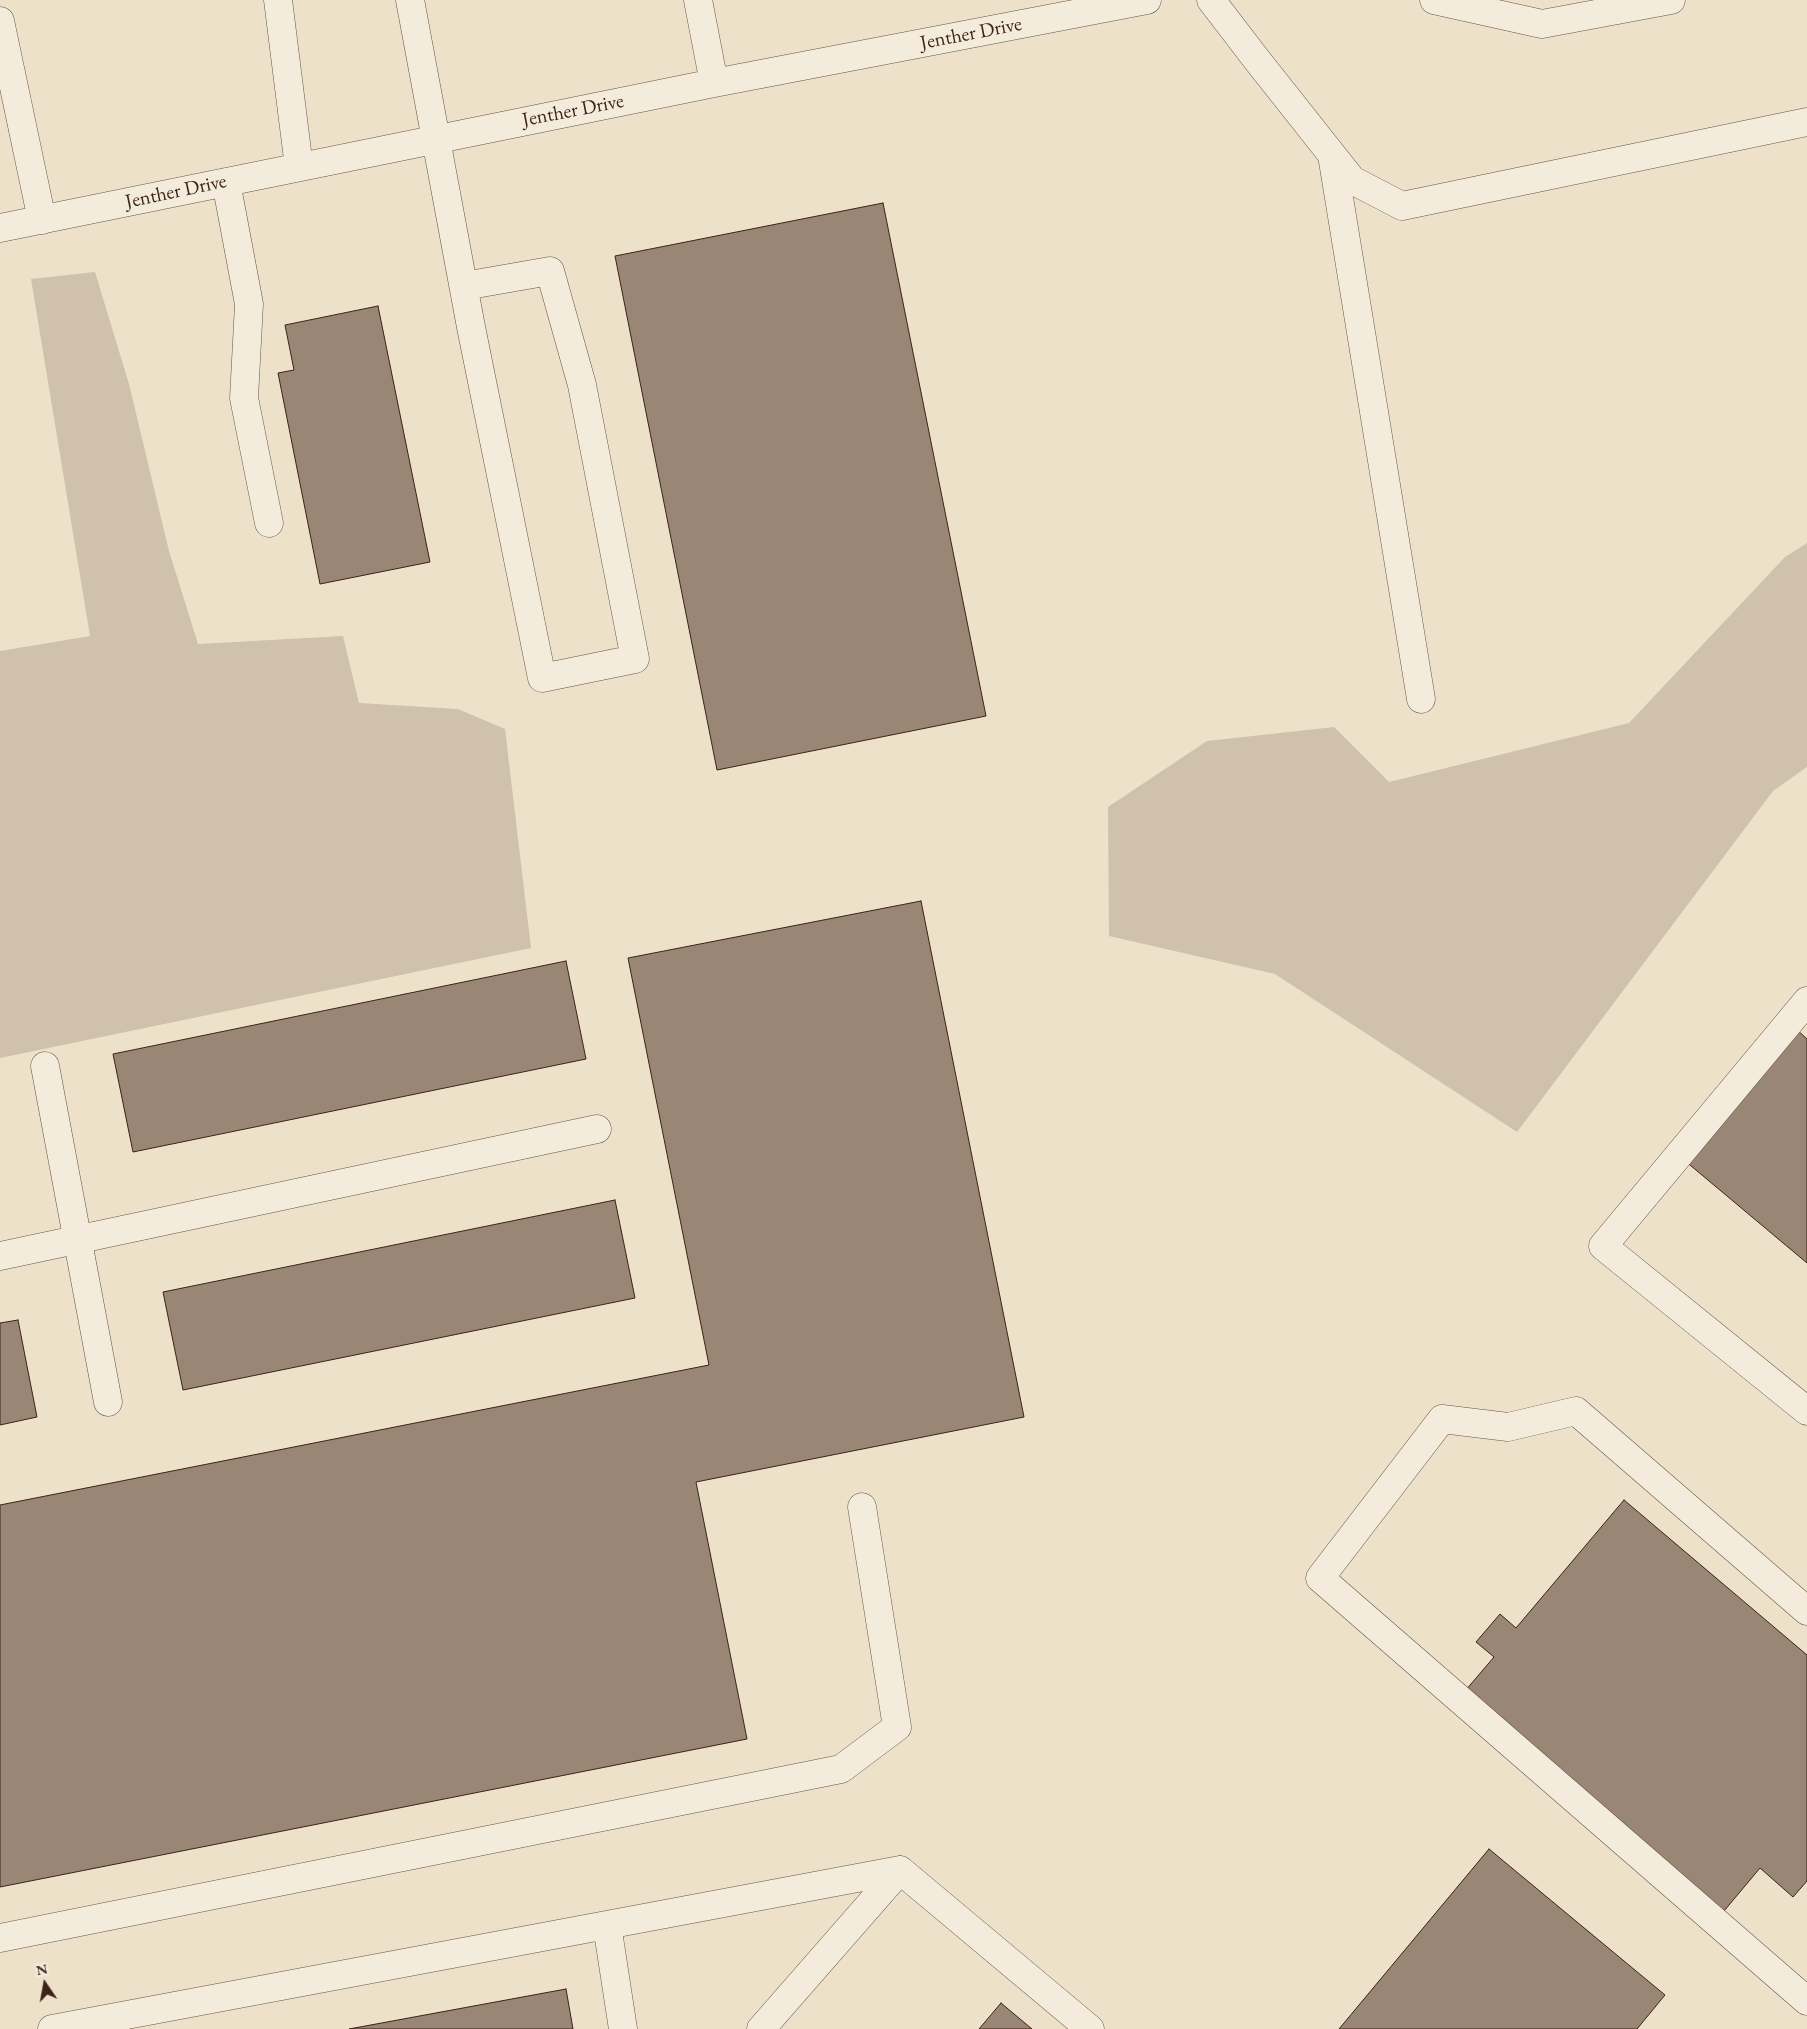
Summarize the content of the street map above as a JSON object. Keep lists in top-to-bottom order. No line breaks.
{"streets":{"street":["Jenther Drive"]},"north":"top"}
